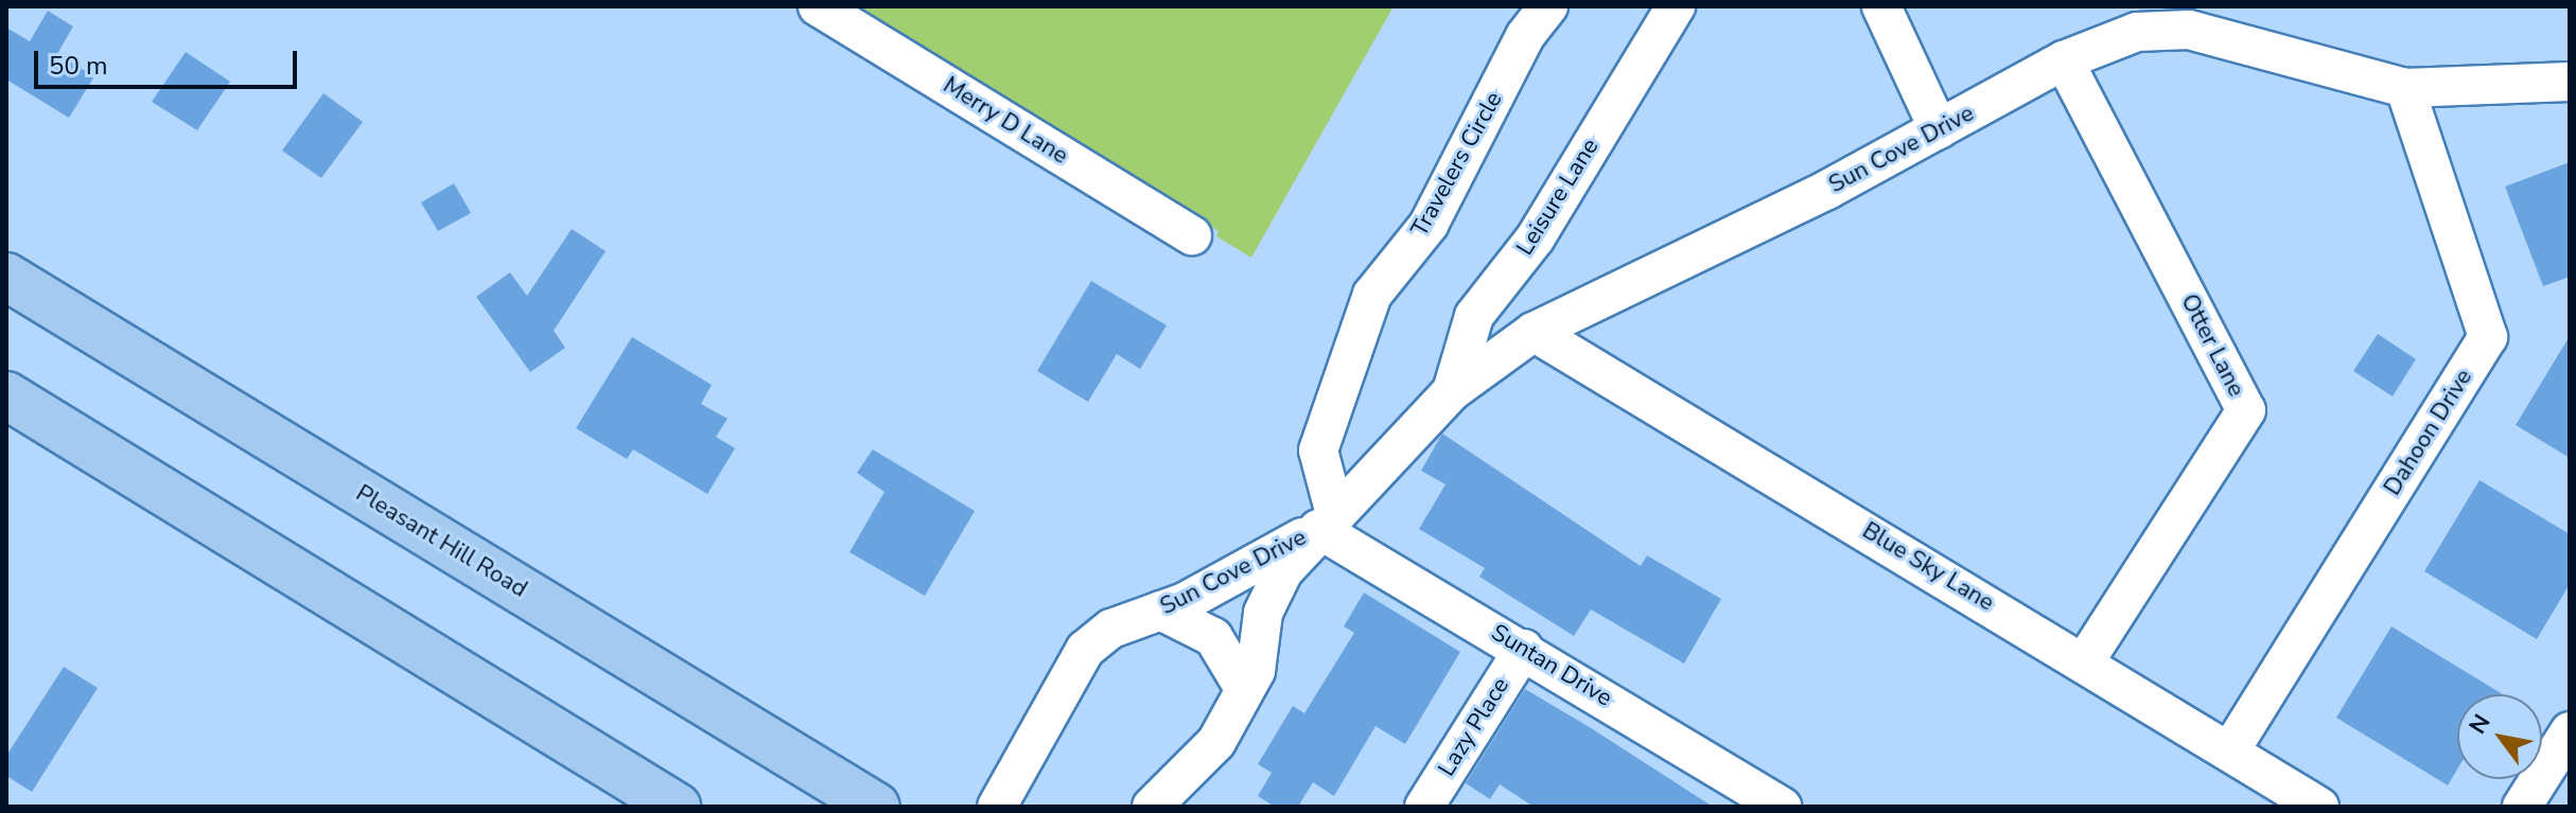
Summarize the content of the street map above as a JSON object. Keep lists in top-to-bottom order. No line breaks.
{"streets":{"main road":["Pleasant Hill Road"],"street":["Merry D Lane","Sun Cove Drive","Travelers Circle","Leisure Lane","Otter Lane","Dahoon Drive","Blue Sky Lane","Suntan Drive","Lazy Place"]},"crossings":[["Sun Cove Drive","Travelers Circle"],["Sun Cove Drive","Leisure Lane"],["Sun Cove Drive","Otter Lane"],["Sun Cove Drive","Dahoon Drive"],["Sun Cove Drive","Blue Sky Lane"],["Sun Cove Drive","Suntan Drive"],["Travelers Circle","Suntan Drive"],["Otter Lane","Blue Sky Lane"],["Dahoon Drive","Blue Sky Lane"],["Suntan Drive","Lazy Place"]],"scale_bar":"50 m","north":"top left"}
